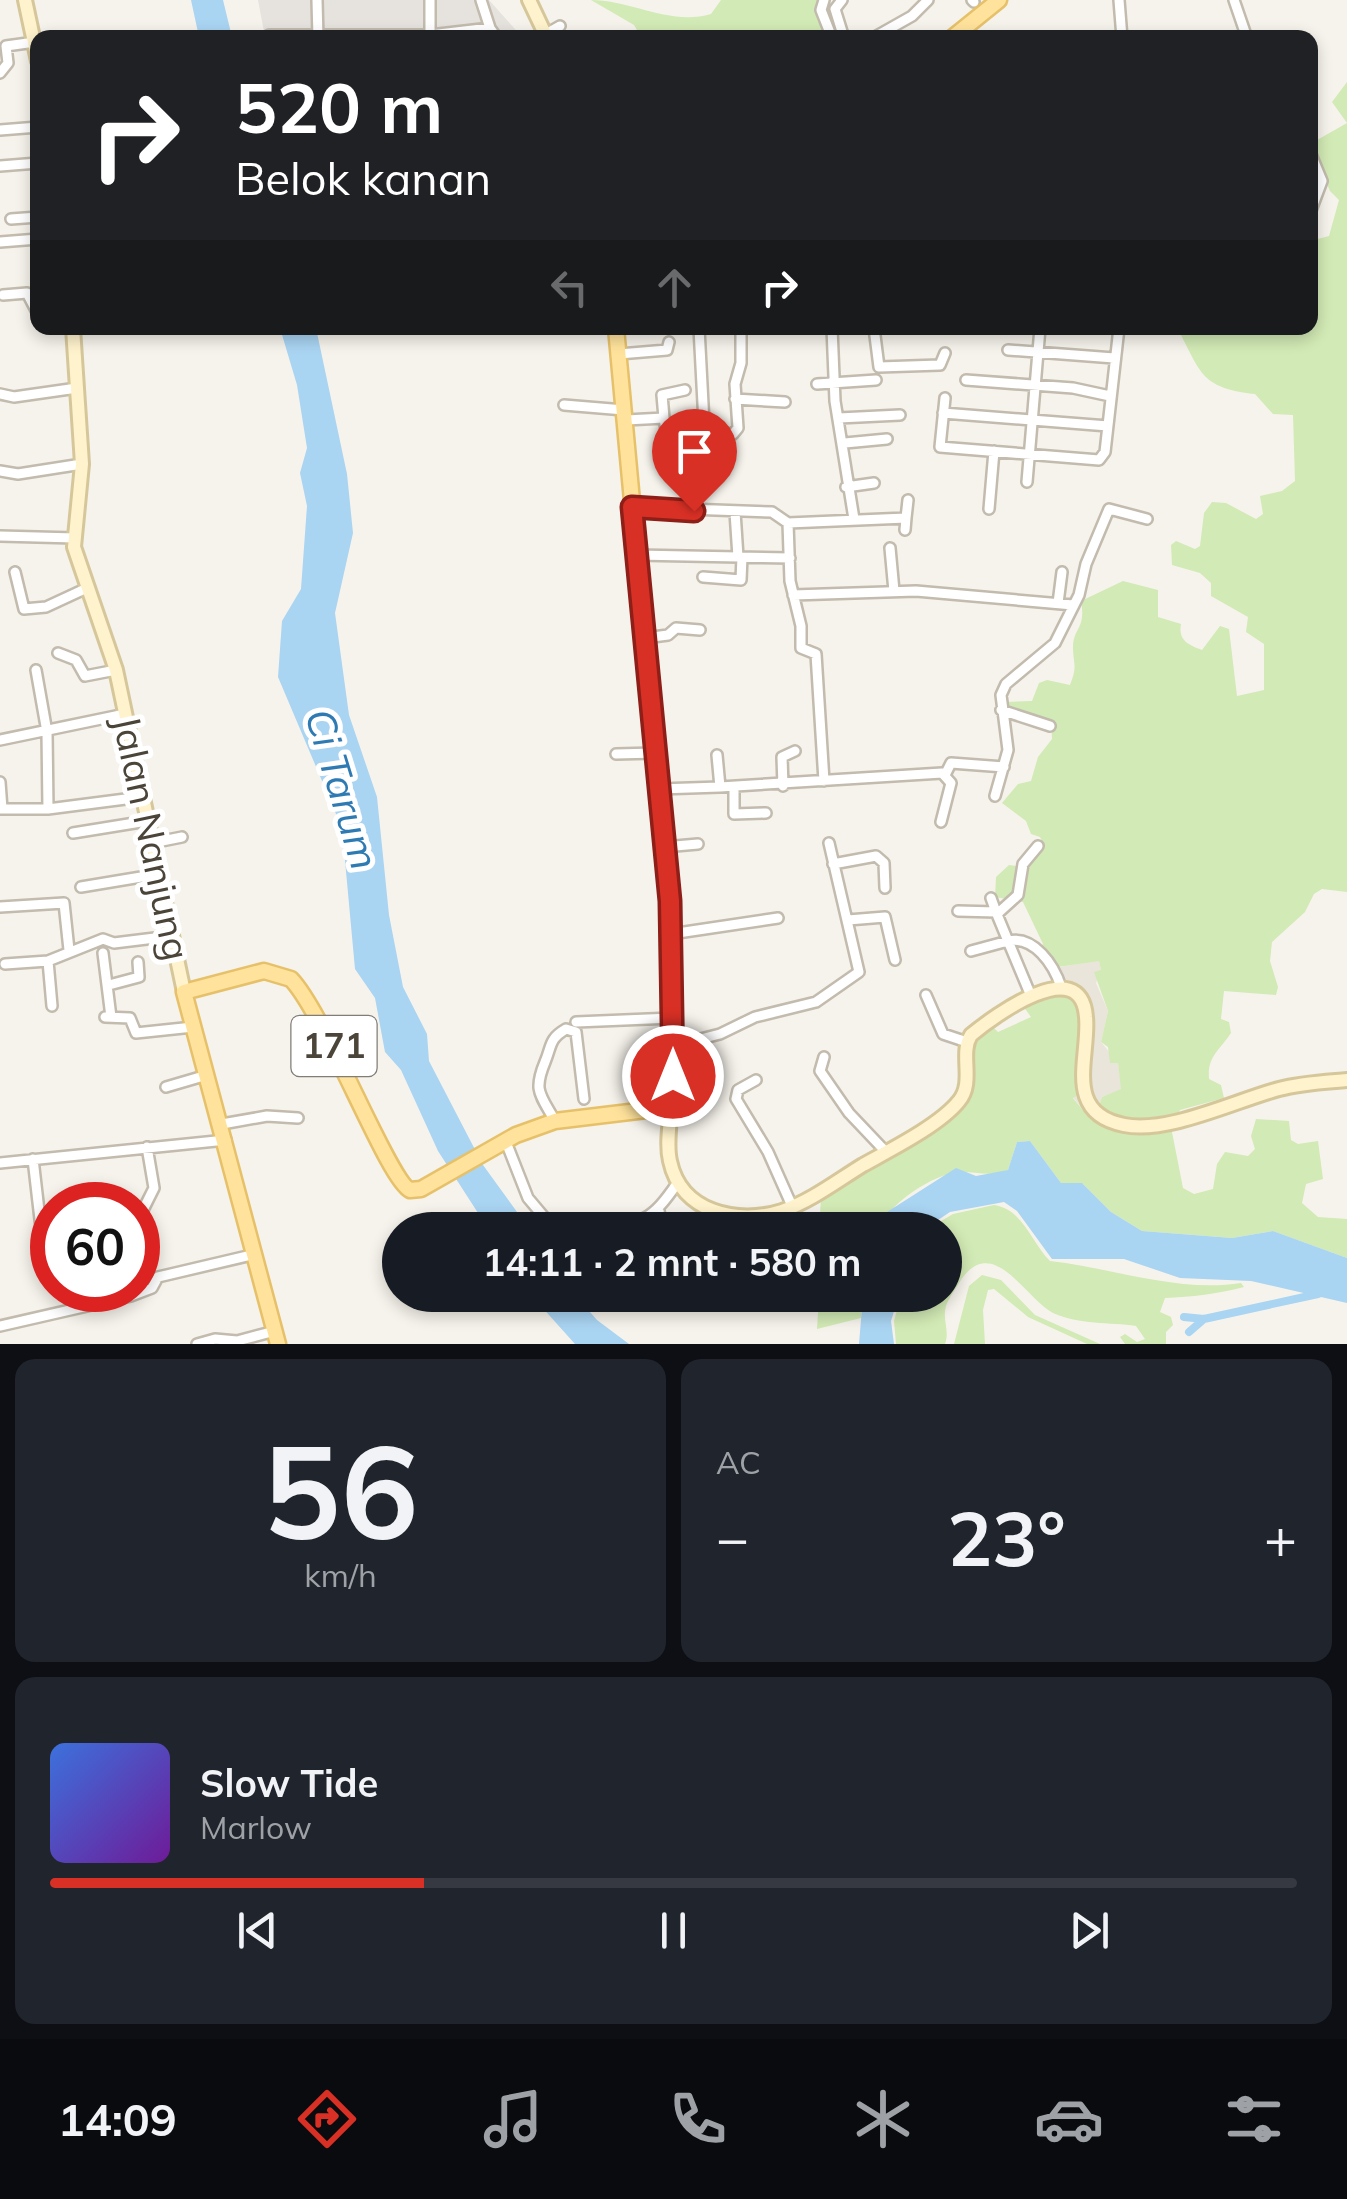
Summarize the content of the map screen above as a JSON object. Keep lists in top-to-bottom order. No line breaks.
{"streets":{"main road":["Jalan Nanjung","171"]},"crossings":[["Jalan Nanjung","171"]],"water":["Ci Tarum"],"page":{"turn":["520 m","Belok kanan"],"limit":"60","trip":"14:11 · 2 mnt · 580 m","tile":[["56","km/h"],"AC"],"heat":["−","23°","+"],"song":["Slow Tide","Marlow"],"tabs":"14:09"}}
